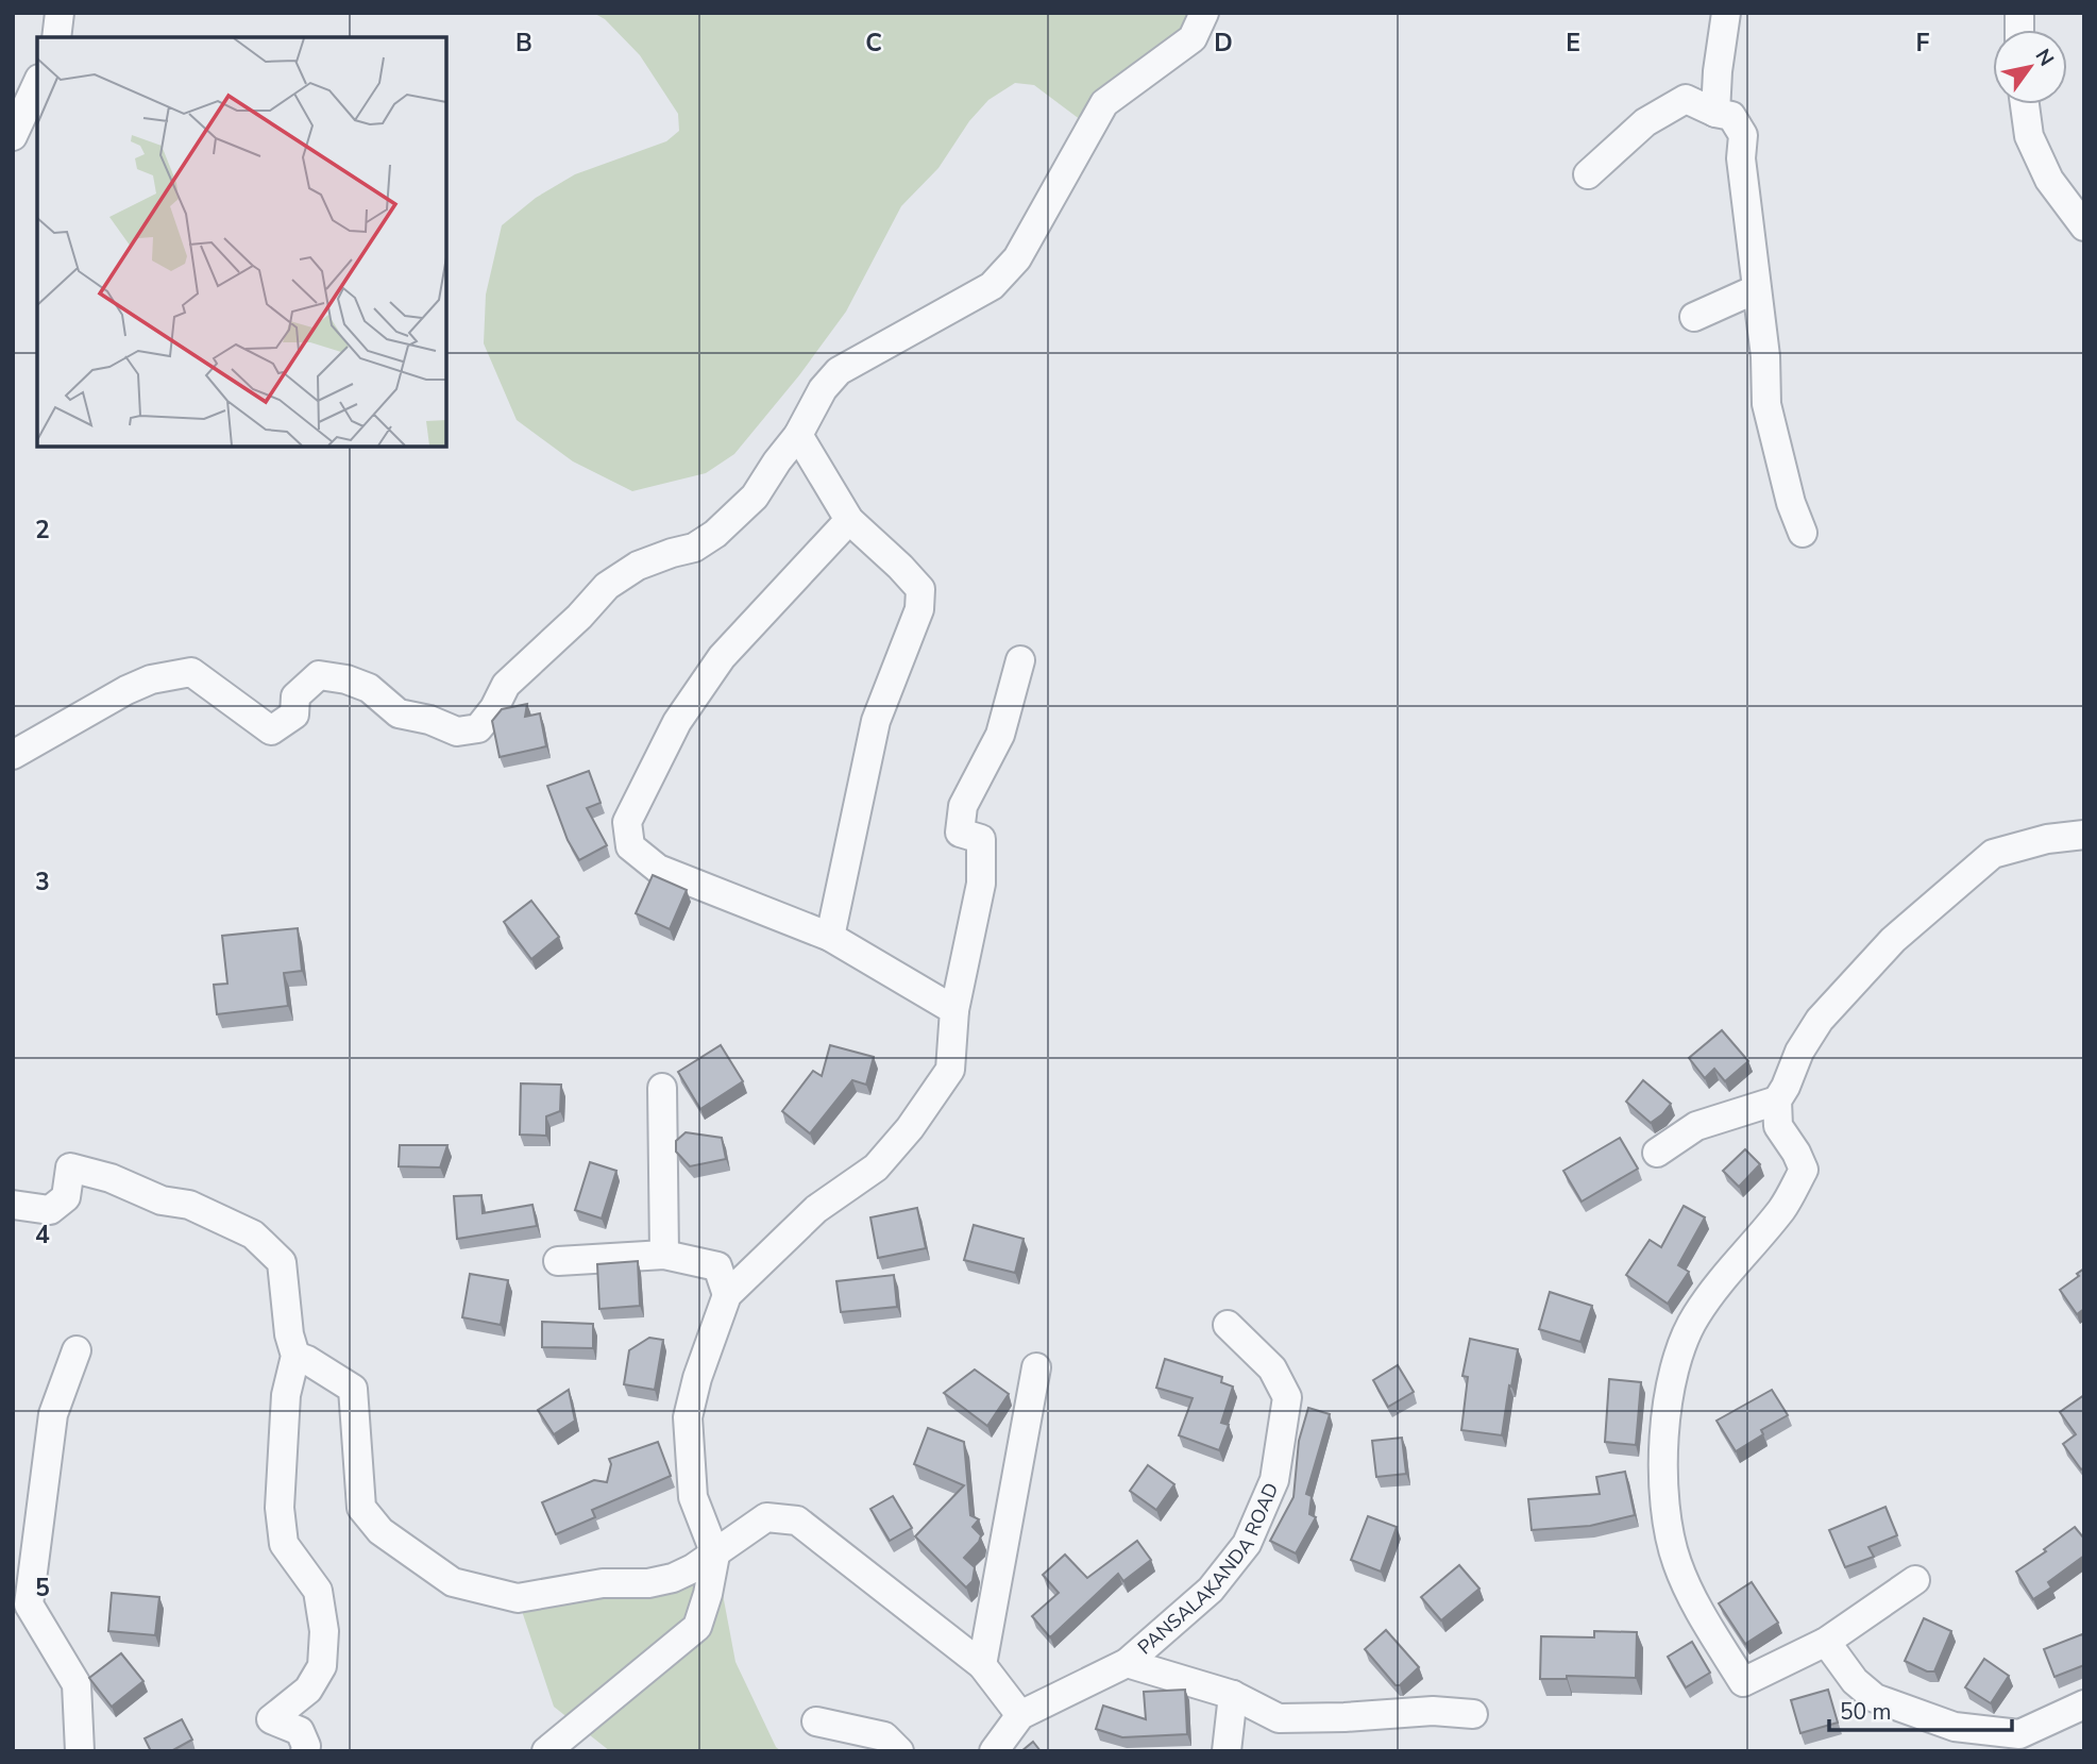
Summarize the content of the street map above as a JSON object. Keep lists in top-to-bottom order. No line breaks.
{"streets":{"street":["PANSALAKANDA ROAD"]},"scale_bar":"50 m","north":"top right","grid":{"columns":["B","C","D","E","F"],"rows":["2","3","4","5"]}}
